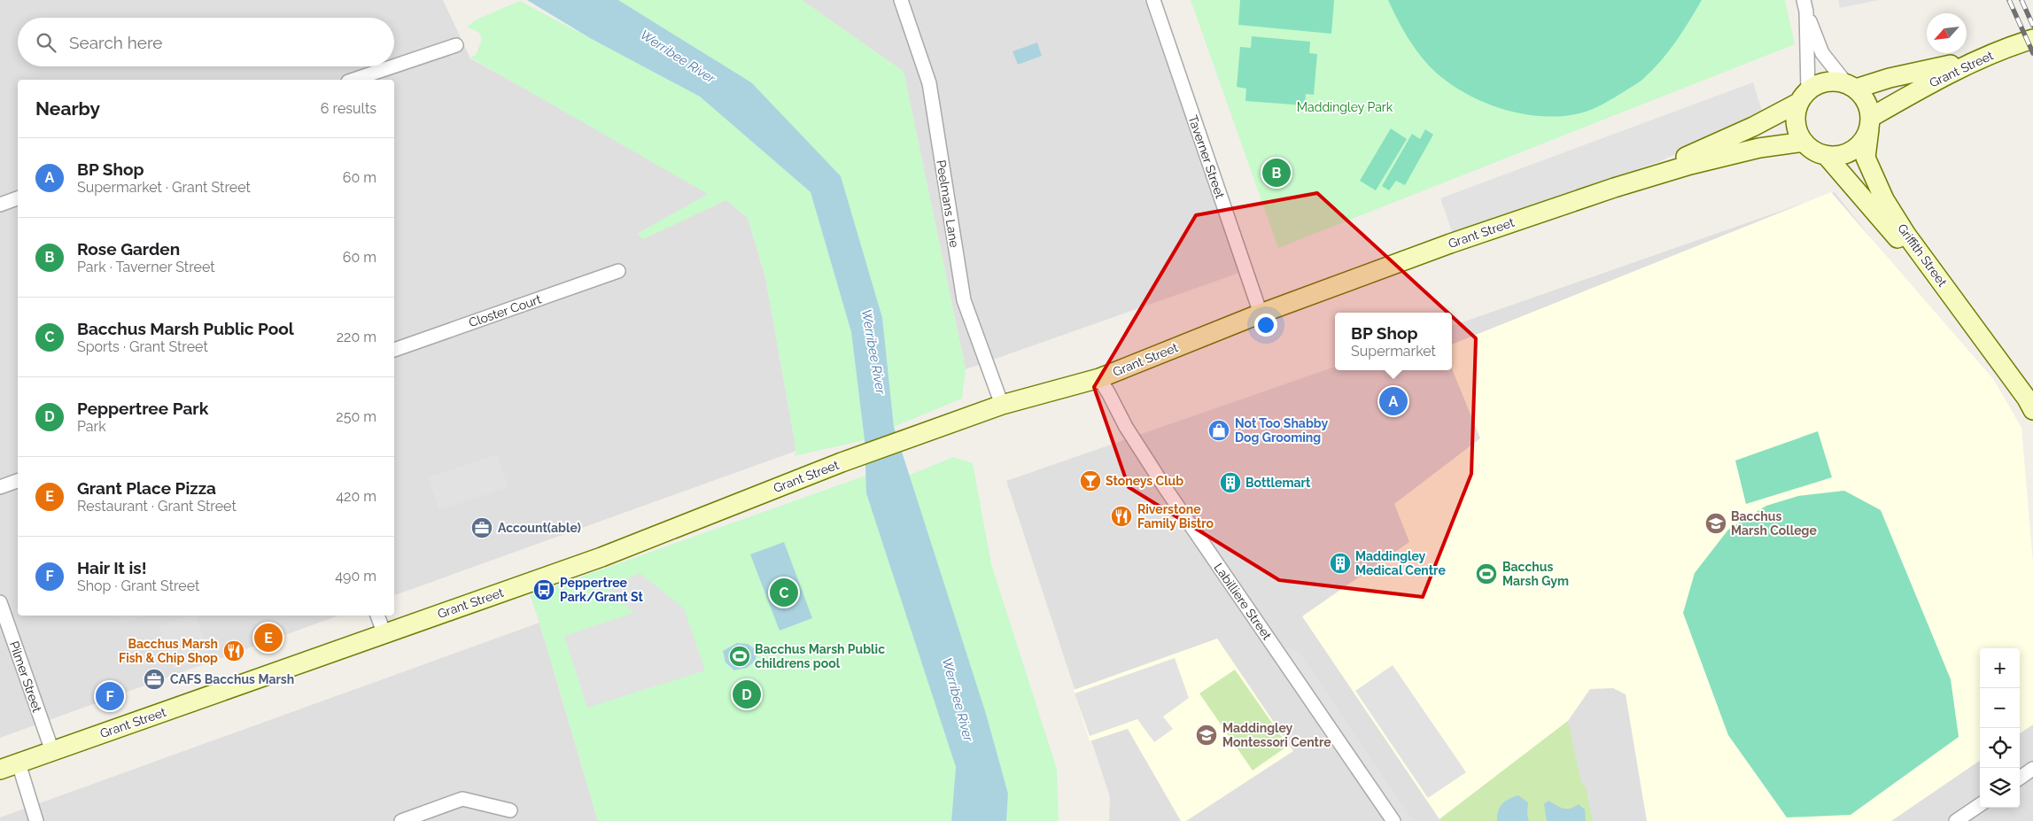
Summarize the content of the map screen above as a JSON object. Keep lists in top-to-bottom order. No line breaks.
{"streets":{"main road":["Grant Street","Griffith Street"],"street":["Taverner Street","Peelmans Lane","Closter Court","Labilliere Street","Pilmer Street"]},"crossings":[["Grant Street","Taverner Street"],["Grant Street","Peelmans Lane"],["Grant Street","Griffith Street"],["Grant Street","Labilliere Street"],["Grant Street","Pilmer Street"]],"water":["Werribee River"],"parks":["Maddingley Park"],"places":{"shop":["Not Too Shabby Dog Grooming"],"bar":["Stoneys Club"],"building":["Bottlemart","Maddingley Medical Centre"],"restaurant":["Riverstone Family Bistro","Bacchus Marsh Fish & Chip Shop"],"school or university":["Bacchus Marsh College","Maddingley Montessori Centre"],"office":["Account(able)","CAFS Bacchus Marsh"],"sports":["Bacchus Marsh Gym","Bacchus Marsh Public childrens pool"],"bus stop":["Peppertree Park/Grant St"]},"north":"bottom left","page":{"search":"Search here","heading":["Nearby","6 results"],"list":[{"mark":"A","name":"BP Shop","note":"Supermarket · Grant Street","value":"60 m"},{"mark":"B","name":"Rose Garden","note":"Park · Taverner Street","value":"60 m"},{"mark":"C","name":"Bacchus Marsh Public Pool","note":"Sports · Grant Street","value":"220 m"},{"mark":"D","name":"Peppertree Park","note":"Park","value":"250 m"},{"mark":"E","name":"Grant Place Pizza","note":"Restaurant · Grant Street","value":"420 m"},{"mark":"F","name":"Hair It is!","note":"Shop · Grant Street","value":"490 m"}],"pins":["B","A","C","E","D","F"],"popup":["BP Shop","Supermarket"],"map_buttons":["+","−"]}}
